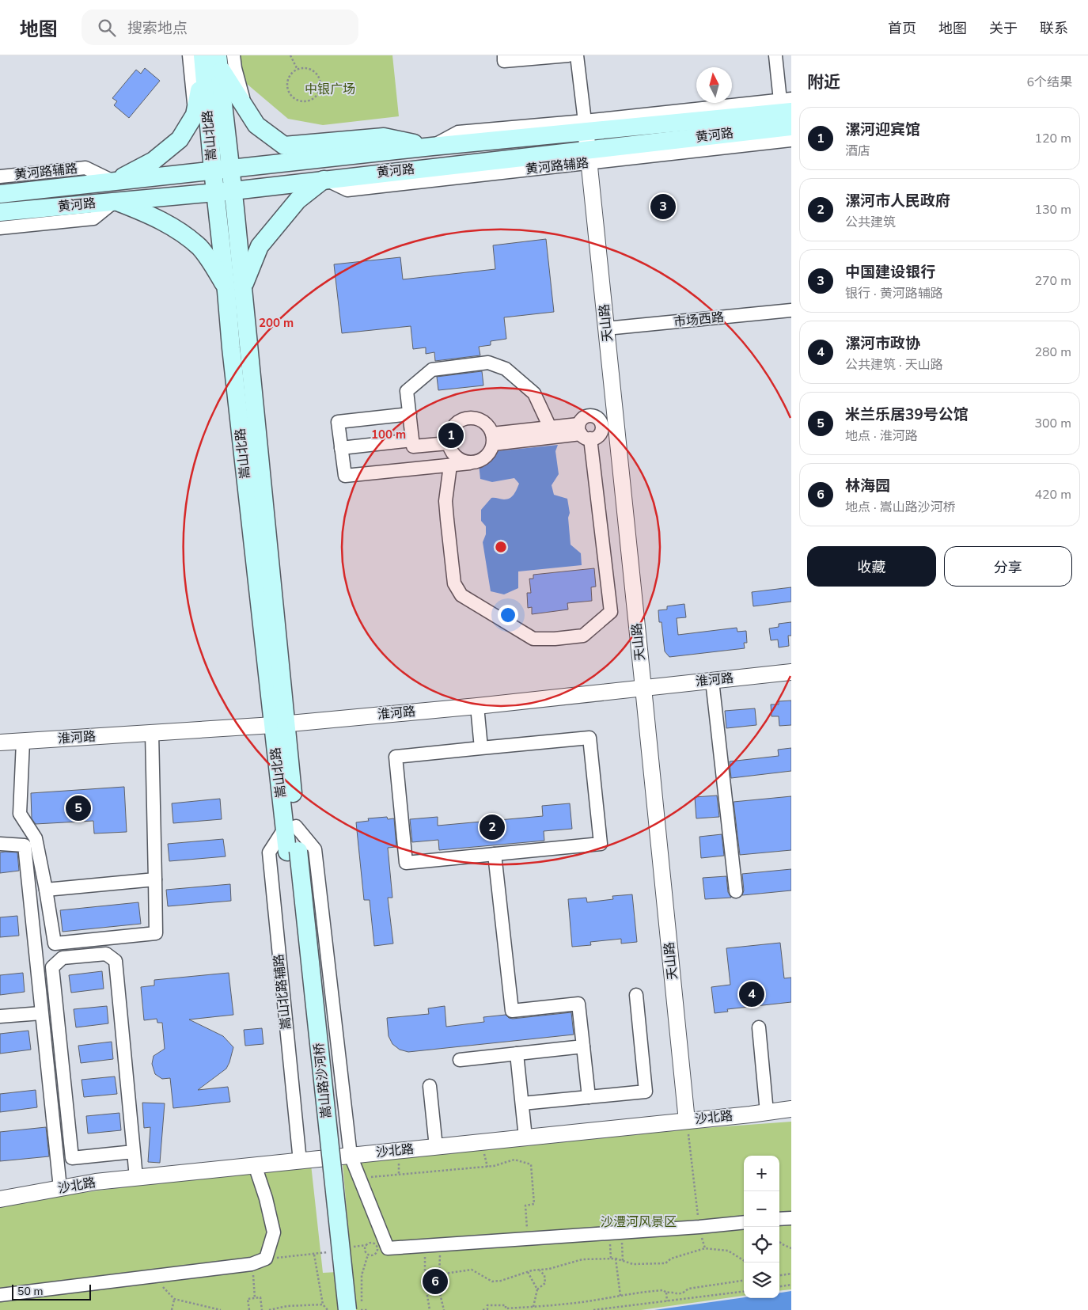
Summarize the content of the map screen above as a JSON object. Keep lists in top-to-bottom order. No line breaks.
{"streets":{"main road":["嵩山北路","黄河路","嵩山路沙河桥"],"street":["黄河路辅路","市场西路","天山路","淮河路","嵩山北路辅路","沙北路"]},"crossings":[["嵩山北路","黄河路"],["嵩山北路","淮河路"],["嵩山北路","嵩山北路辅路"],["嵩山北路","嵩山路沙河桥"],["黄河路","黄河路辅路"],["黄河路","天山路"],["黄河路辅路","天山路"],["市场西路","天山路"],["天山路","淮河路"],["天山路","沙北路"],["嵩山北路辅路","沙北路"]],"parks":["中银广场","沙澧河风景区"],"scale_bar":"50 m","north":"top","page":{"header":"地图","search":"搜索地点","nav":["首页","地图","关于","联系"],"heading":["附近","6个结果"],"list":[{"mark":"1","name":"漯河迎宾馆","note":"酒店","value":"120 m"},{"mark":"2","name":"漯河市人民政府","note":"公共建筑","value":"130 m"},{"mark":"3","name":"中国建设银行","note":"银行 · 黄河路辅路","value":"270 m"},{"mark":"4","name":"漯河市政协","note":"公共建筑 · 天山路","value":"280 m"},{"mark":"5","name":"米兰乐居39号公馆","note":"地点 · 淮河路","value":"300 m"},{"mark":"6","name":"林海园","note":"地点 · 嵩山路沙河桥","value":"420 m"}],"pins":["3","1","5","2","4","6"],"buttons":["收藏","分享"],"map_buttons":["+","−"],"scale":"50 m"},"rings":["200 m","100 m"]}
